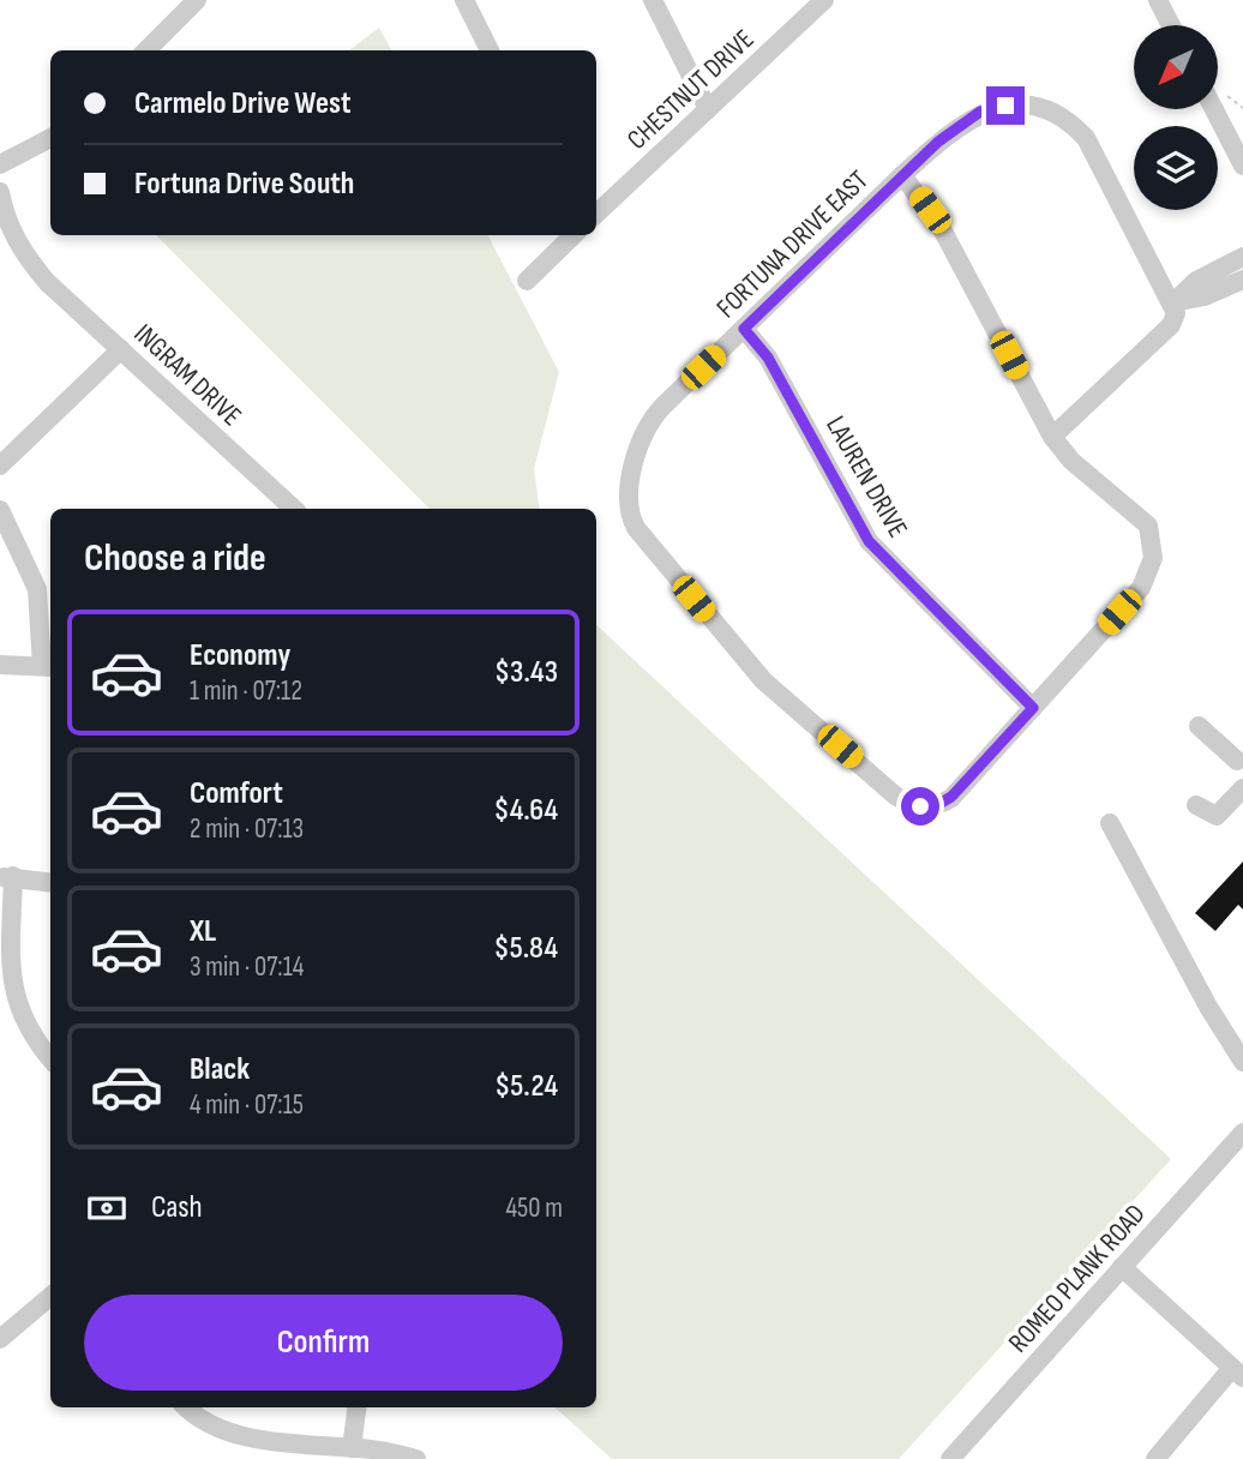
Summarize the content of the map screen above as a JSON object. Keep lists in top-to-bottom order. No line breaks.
{"streets":{"street":["CHESTNUT DRIVE","FORTUNA DRIVE EAST","INGRAM DRIVE","LAUREN DRIVE","ROMEO PLANK ROAD"]},"crossings":[["FORTUNA DRIVE EAST","LAUREN DRIVE"]],"north":"bottom left","page":{"banner":["Carmelo Drive West","Fortuna Drive South"],"heading":"Choose a ride","list":[{"name":"Economy","note":"1 min · 07:12","value":"$3.43"},{"name":"Comfort","note":"2 min · 07:13","value":"$4.64"},{"name":"XL","note":"3 min · 07:14","value":"$5.84"},{"name":"Black","note":"4 min · 07:15","value":"$5.24"}],"pay":["Cash","450 m"],"buttons":"Confirm"}}
